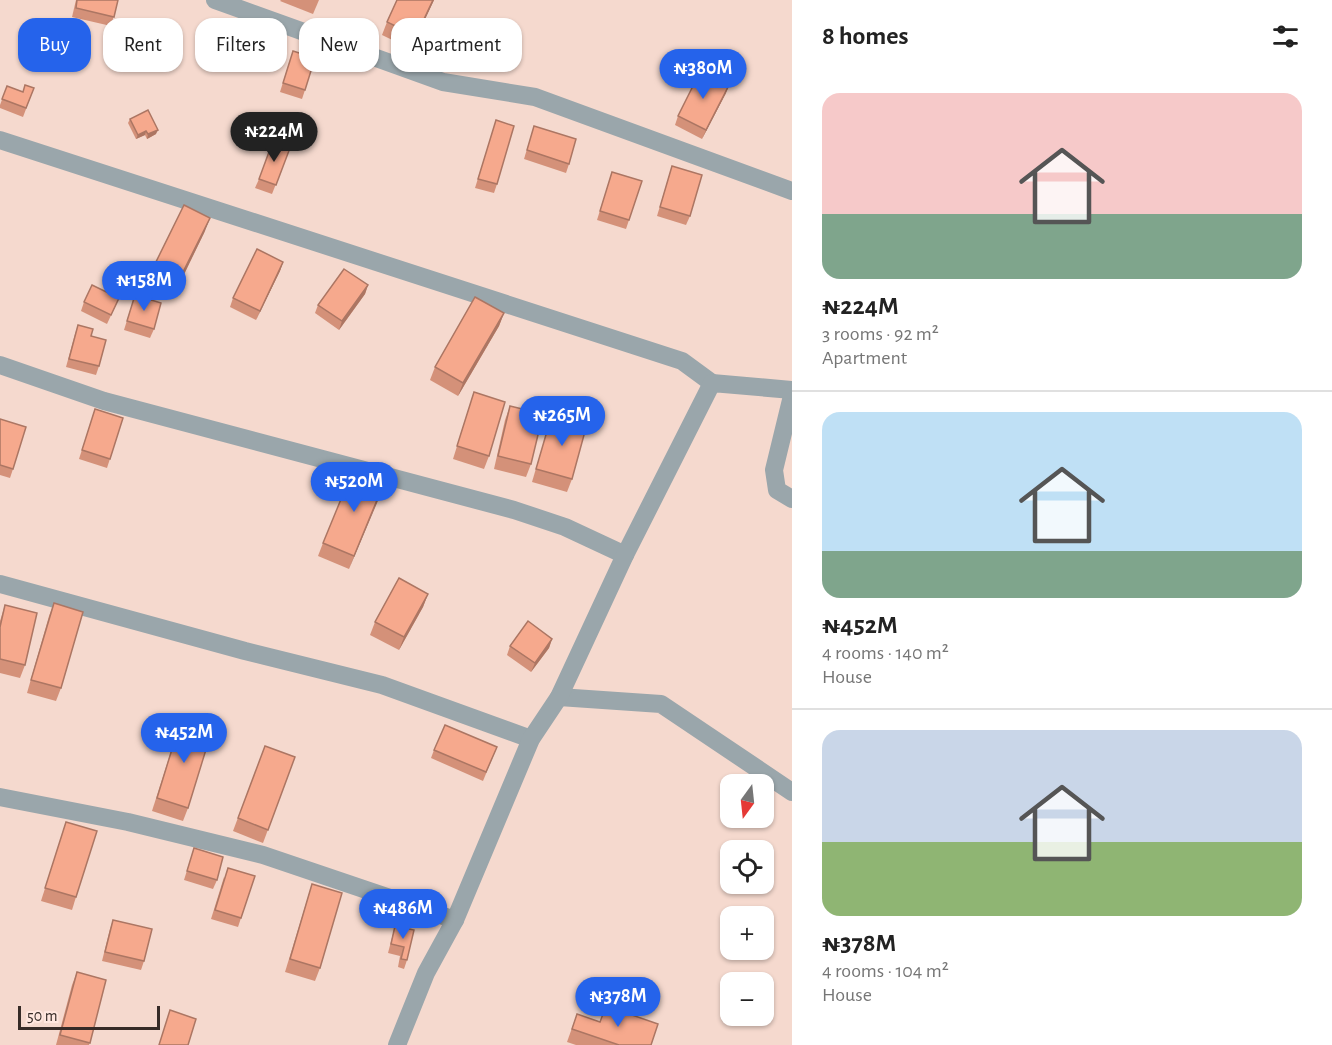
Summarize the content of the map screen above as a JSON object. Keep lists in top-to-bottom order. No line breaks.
{"scale_bar":"50 m","north":"bottom","page":{"heading":"8 homes","chip":["Buy","Rent","Filters","New","Apartment"],"price":["₦380M","₦224M","₦158M","₦265M","₦520M","₦452M","₦486M","₦378M"],"list":[{"name":"₦224M","note":"3 rooms · 92 m² · Apartment"},{"name":"₦452M","note":"4 rooms · 140 m² · House"},{"name":"₦378M","note":"4 rooms · 104 m² · House"}],"map_buttons":["+","−"],"scale":"50 m"}}
